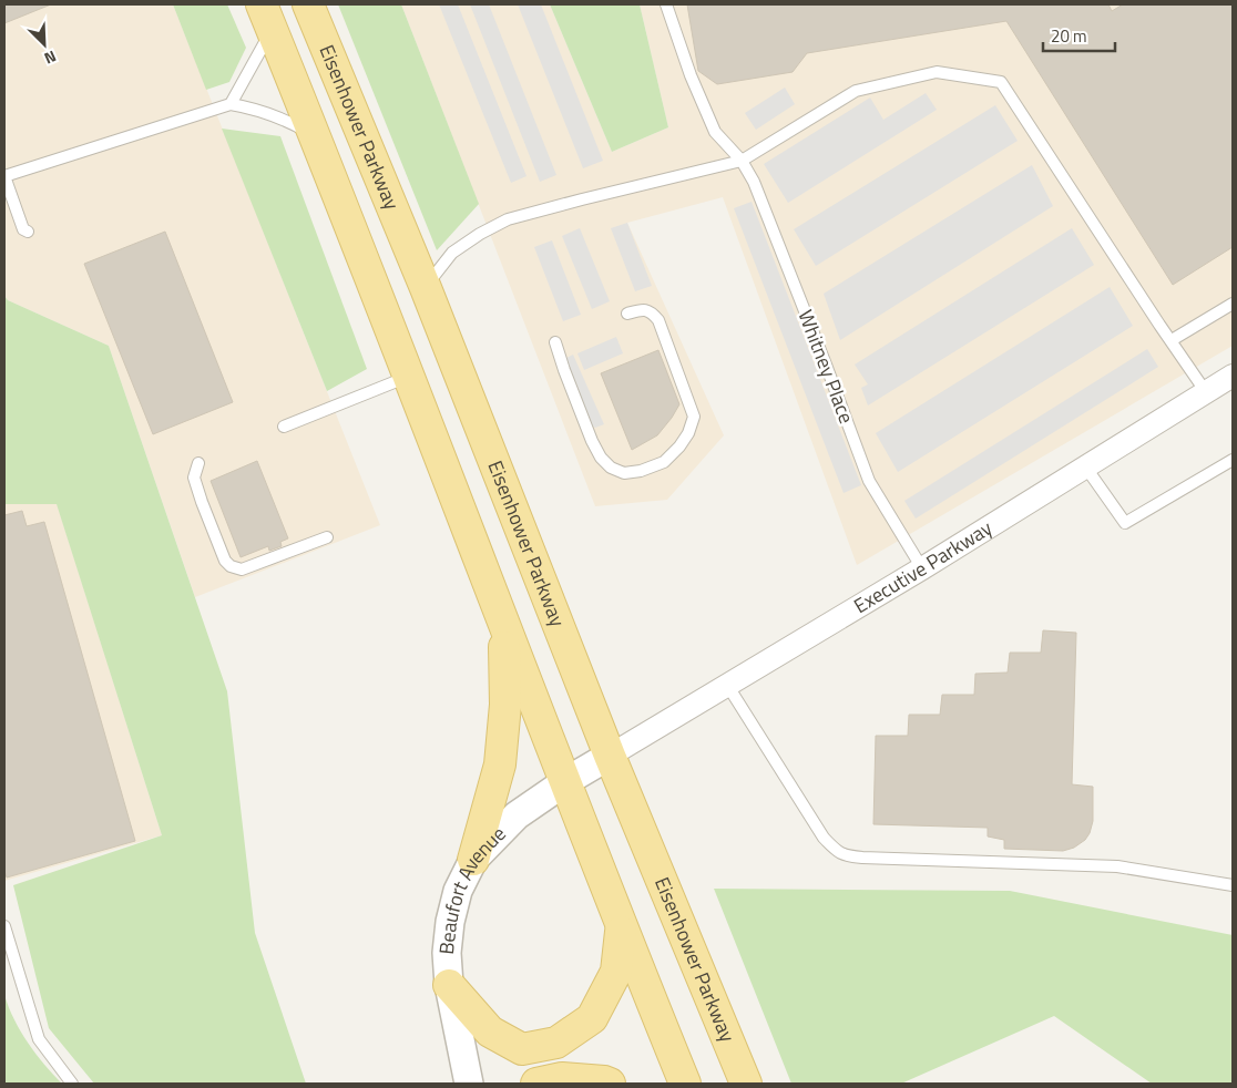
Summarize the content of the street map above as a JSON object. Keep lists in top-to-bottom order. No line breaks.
{"streets":{"main road":["Eisenhower Parkway"],"street":["Executive Parkway","Beaufort Avenue"],"lane":["Whitney Place"]},"crossings":[["Eisenhower Parkway","Executive Parkway"],["Eisenhower Parkway","Beaufort Avenue"],["Whitney Place","Executive Parkway"],["Executive Parkway","Beaufort Avenue"]],"scale_bar":"20 m","north":"bottom right"}
